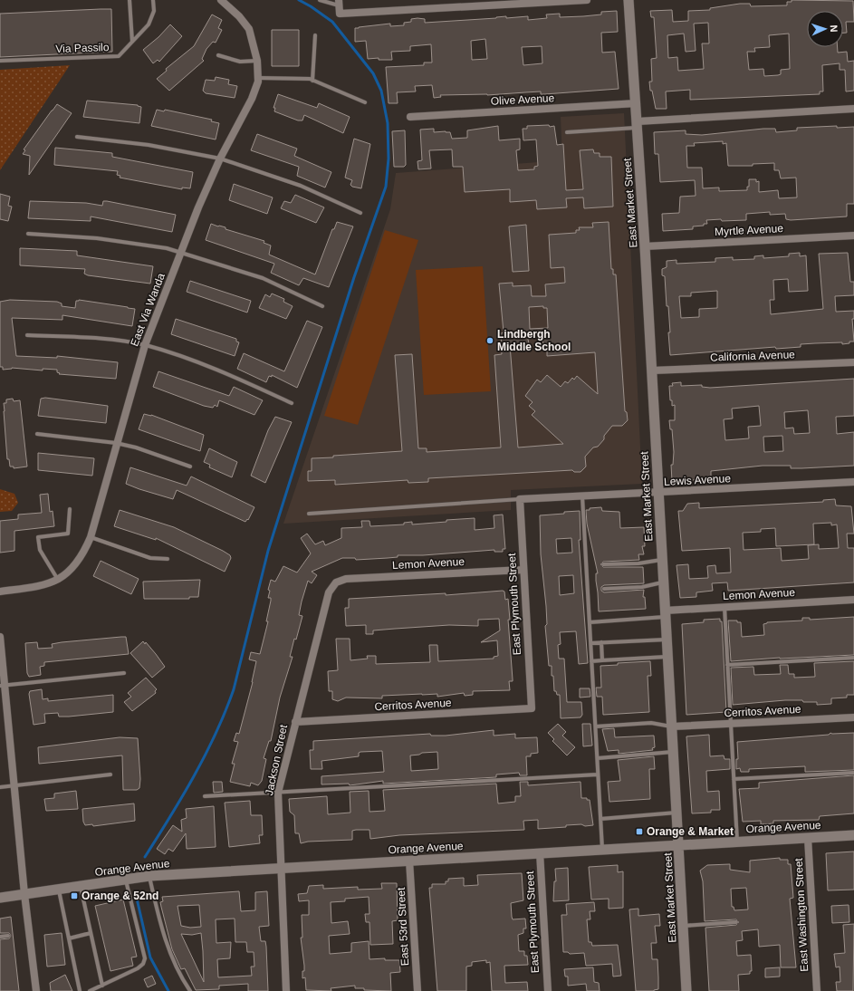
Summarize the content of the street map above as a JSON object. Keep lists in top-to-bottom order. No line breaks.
{"streets":{"street":["Olive Avenue","East Market Street","Myrtle Avenue","East Via Wanda","California Avenue","Lewis Avenue","Lemon Avenue","East Plymouth Street","Cerritos Avenue","Jackson Street","Orange Avenue","East Washington Street","East 53rd Street"],"lane":["Via Passilo"]},"crossings":[["Olive Avenue","East Market Street"],["East Market Street","Myrtle Avenue"],["East Market Street","California Avenue"],["East Market Street","Lewis Avenue"],["East Market Street","Lemon Avenue"],["East Market Street","Cerritos Avenue"],["East Market Street","Orange Avenue"],["Lewis Avenue","East Plymouth Street"],["Lemon Avenue","East Plymouth Street"],["Lemon Avenue","Jackson Street"],["East Plymouth Street","Cerritos Avenue"],["East Plymouth Street","Orange Avenue"],["Cerritos Avenue","Jackson Street"],["Jackson Street","Orange Avenue"],["Orange Avenue","East Washington Street"],["Orange Avenue","East 53rd Street"]],"places":{"other":["Lindbergh Middle School"],"transit":["Orange & Market","Orange & 52nd"]},"north":"right"}
